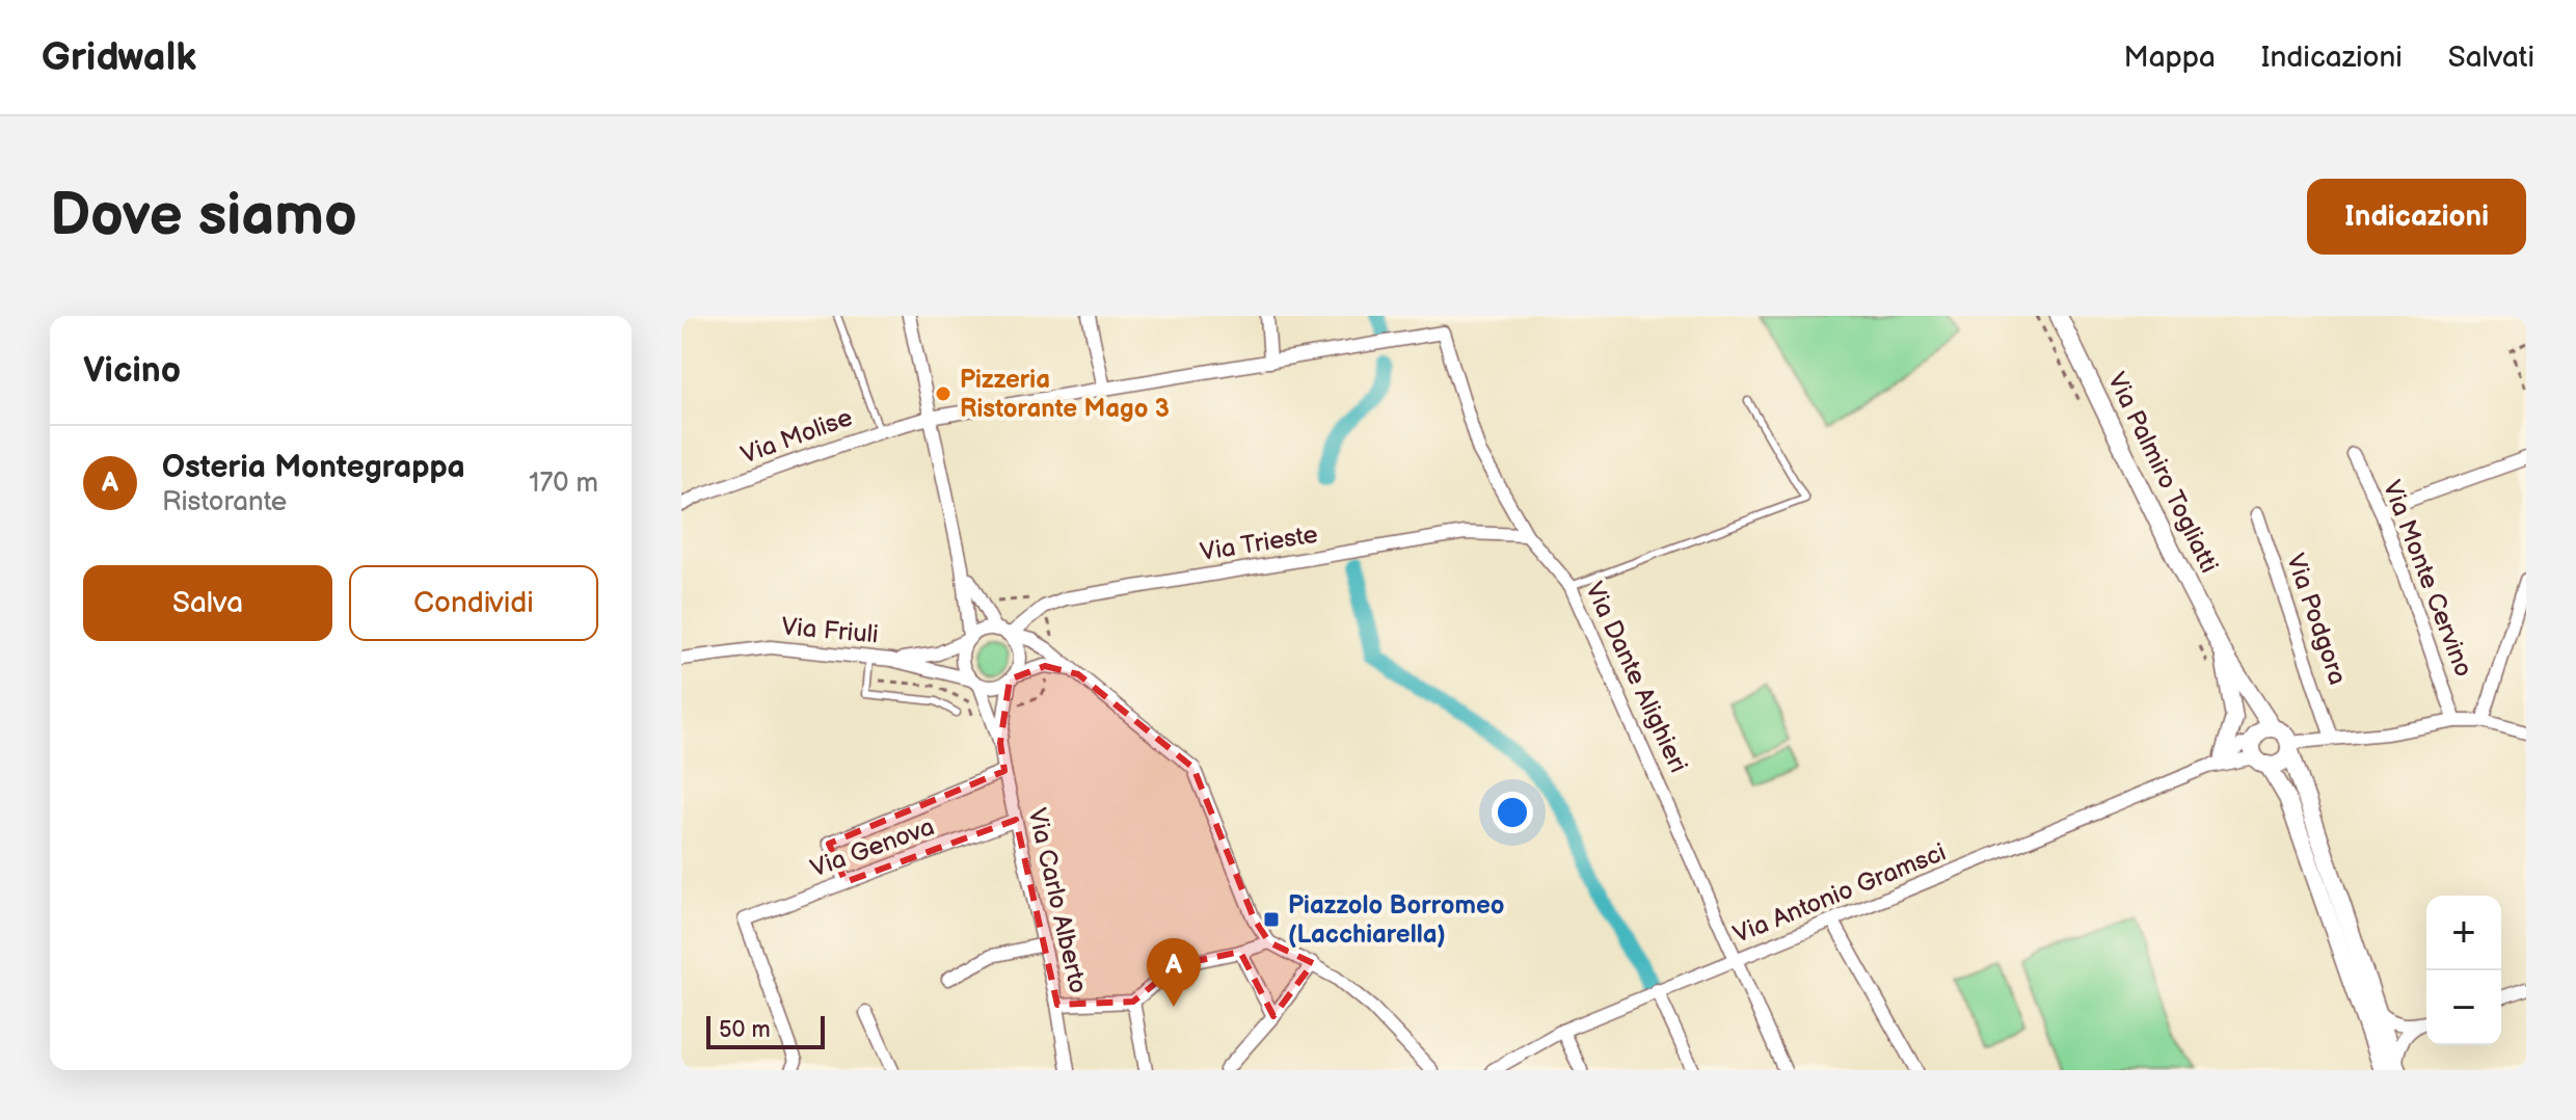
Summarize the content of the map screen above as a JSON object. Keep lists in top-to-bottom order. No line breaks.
{"streets":{"street":["Via Molise","Via Palmiro Togliatti","Via Trieste","Via Monte Cervino","Via Podgora","Via Friuli","Via Dante Alighieri","Via Genova","Via Antonio Gramsci","Via Carlo Alberto"]},"crossings":[["Via Molise","Via Dante Alighieri"],["Via Molise","Via Carlo Alberto"],["Via Palmiro Togliatti","Via Antonio Gramsci"],["Via Trieste","Via Friuli"],["Via Trieste","Via Dante Alighieri"],["Via Trieste","Via Carlo Alberto"],["Via Friuli","Via Carlo Alberto"],["Via Dante Alighieri","Via Antonio Gramsci"],["Via Genova","Via Carlo Alberto"]],"places":{"other":["Pizzeria Ristorante Mago 3"],"transit":["Piazzolo Borromeo (Lacchiarella)"]},"scale_bar":"50 m","page":{"header":"Gridwalk","nav":["Mappa","Indicazioni","Salvati"],"buttons":["Indicazioni",["Salva","Condividi"]],"title":"Dove siamo","heading":"Vicino","list":[{"mark":"A","name":"Osteria Montegrappa","note":"Ristorante","value":"170 m"}],"map_buttons":["+","−"],"pins":"A","scale":"50 m"}}
